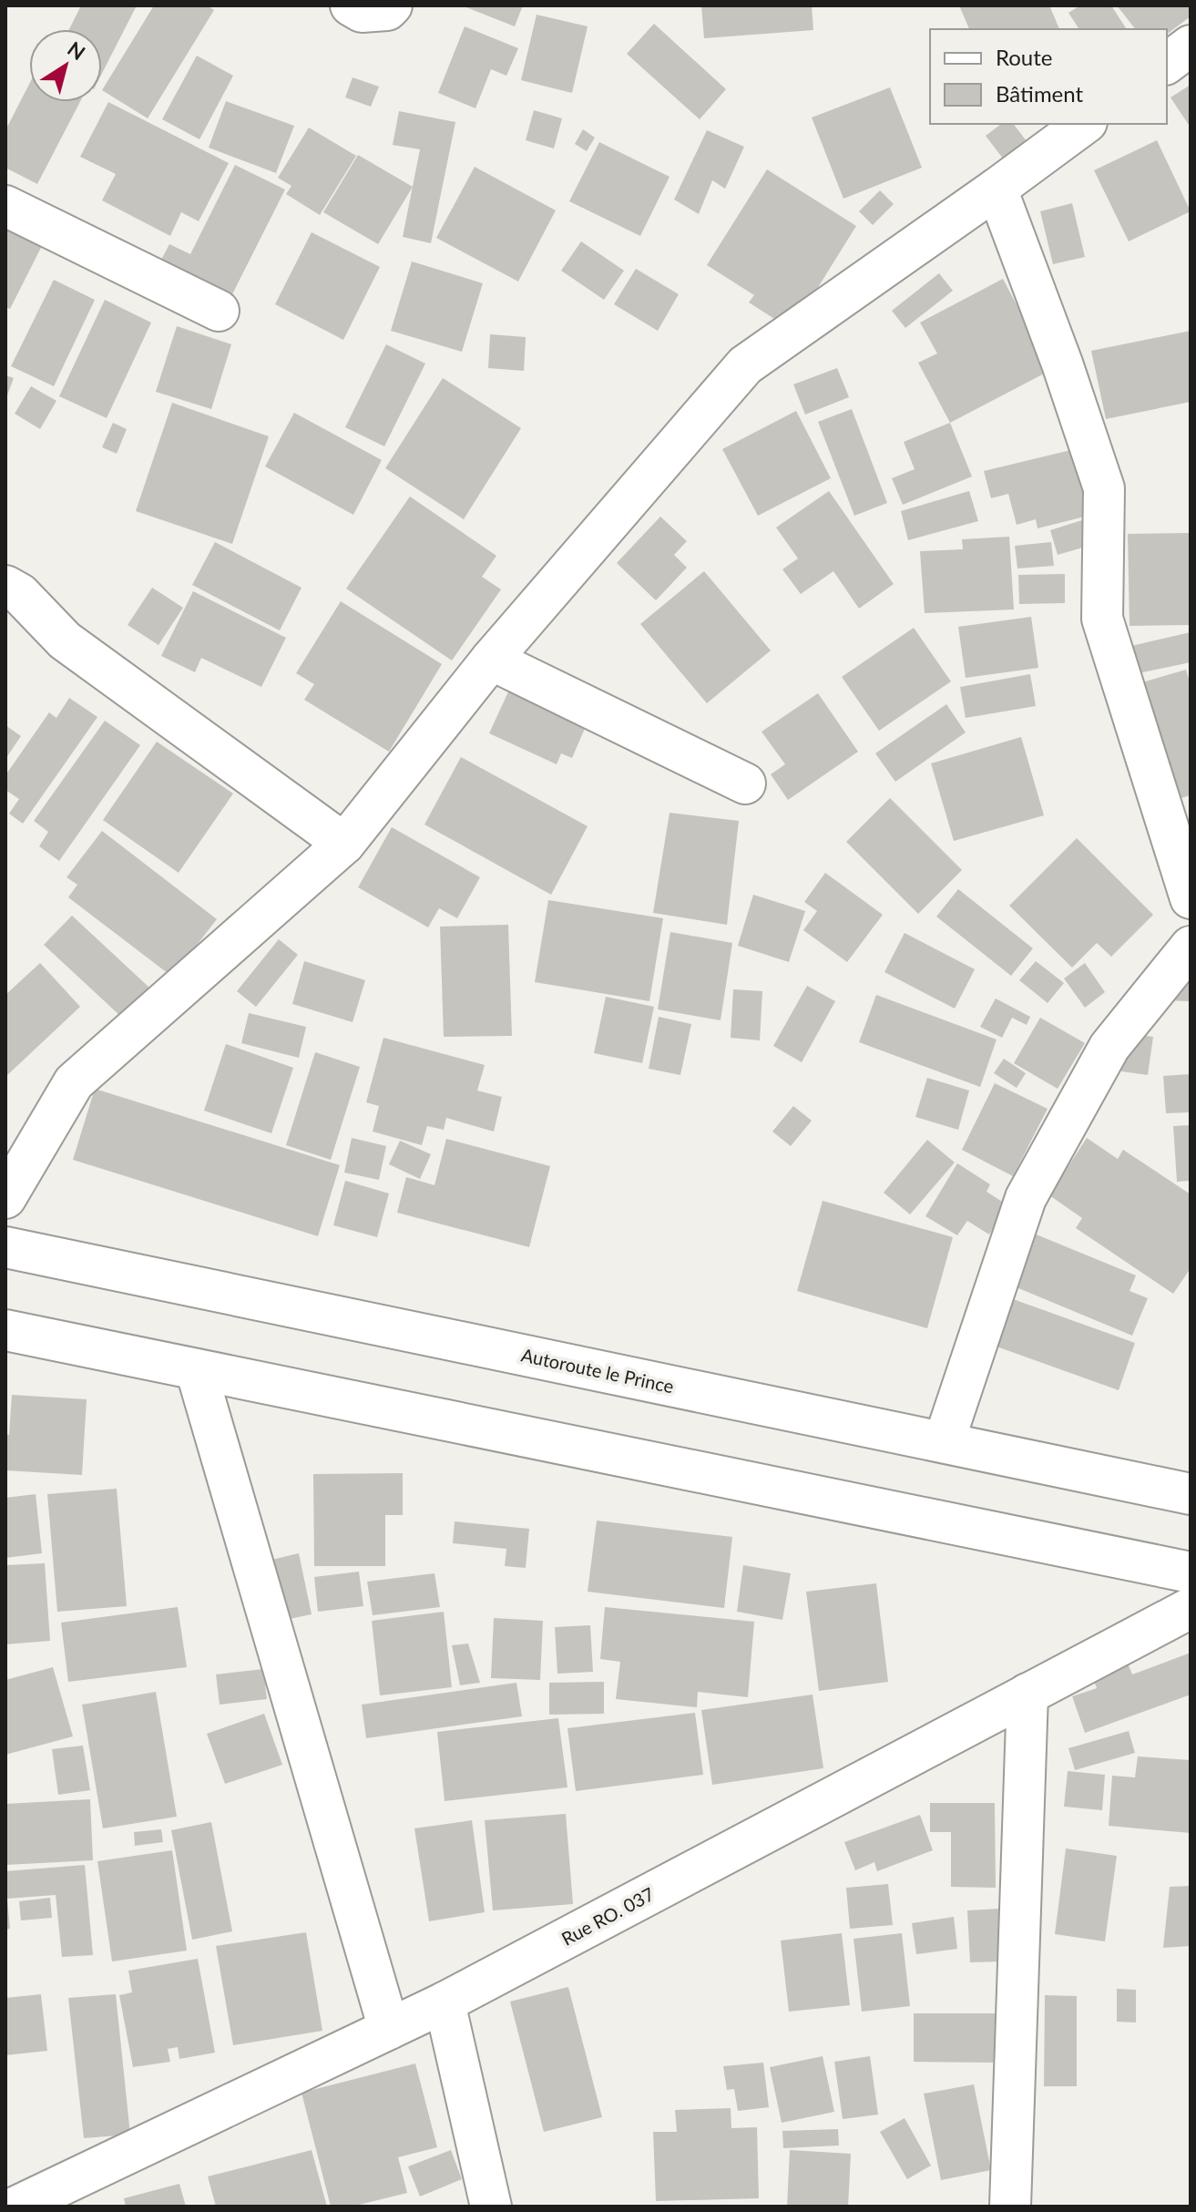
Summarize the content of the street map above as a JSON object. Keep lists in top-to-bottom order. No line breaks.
{"streets":{"street":["Autoroute le Prince","Rue RO. 037"]},"legend":["Route","Bâtiment"],"north":"top right"}
